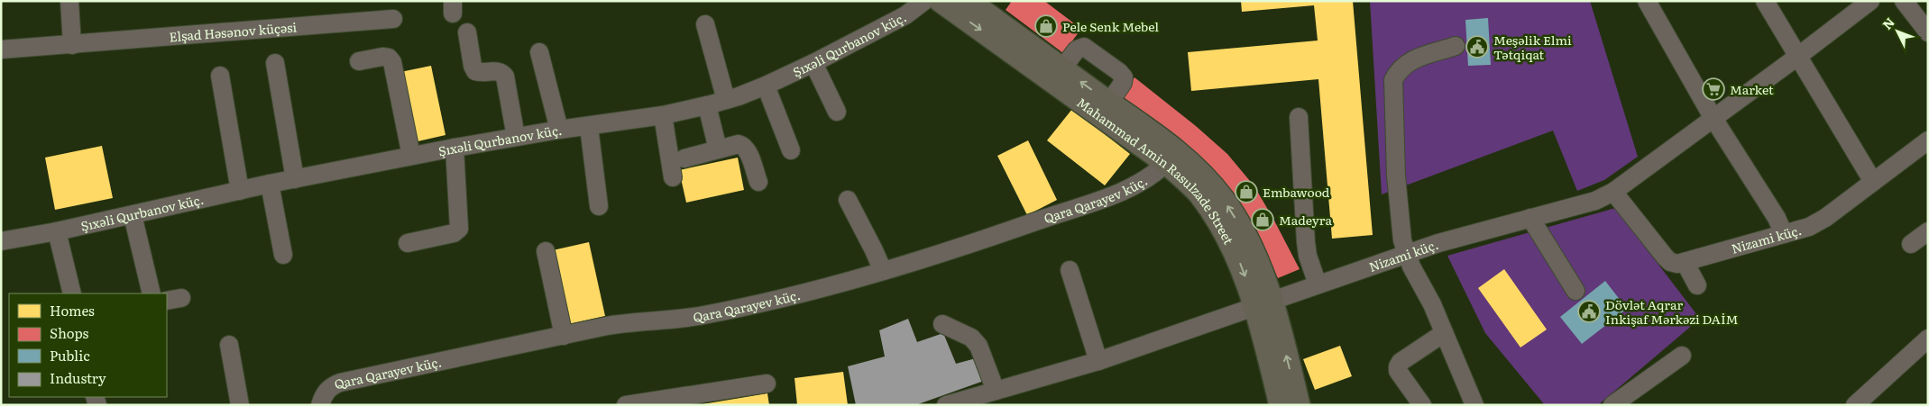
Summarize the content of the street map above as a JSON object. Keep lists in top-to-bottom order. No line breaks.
{"streets":{"main road":["Mahammad Amin Rasulzade Street"],"street":["Elşad Həsənov küçəsi","Şıxəli Qurbanov küç.","Qara Qarayev küç.","Nizami küç."]},"crossings":[["Mahammad Amin Rasulzade Street","Qara Qarayev küç."],["Mahammad Amin Rasulzade Street","Nizami küç."]],"places":{"shop":["Pele Senk Mebel","Embawood","Madeyra"],"public building":["Meşəlik Elmi Tətqiqat","Dövlət Aqrar Inkişaf Mərkəzi DAİM"],"supermarket":["Market"]},"legend":["Homes","Shops","Public","Industry"],"north":"top left"}
